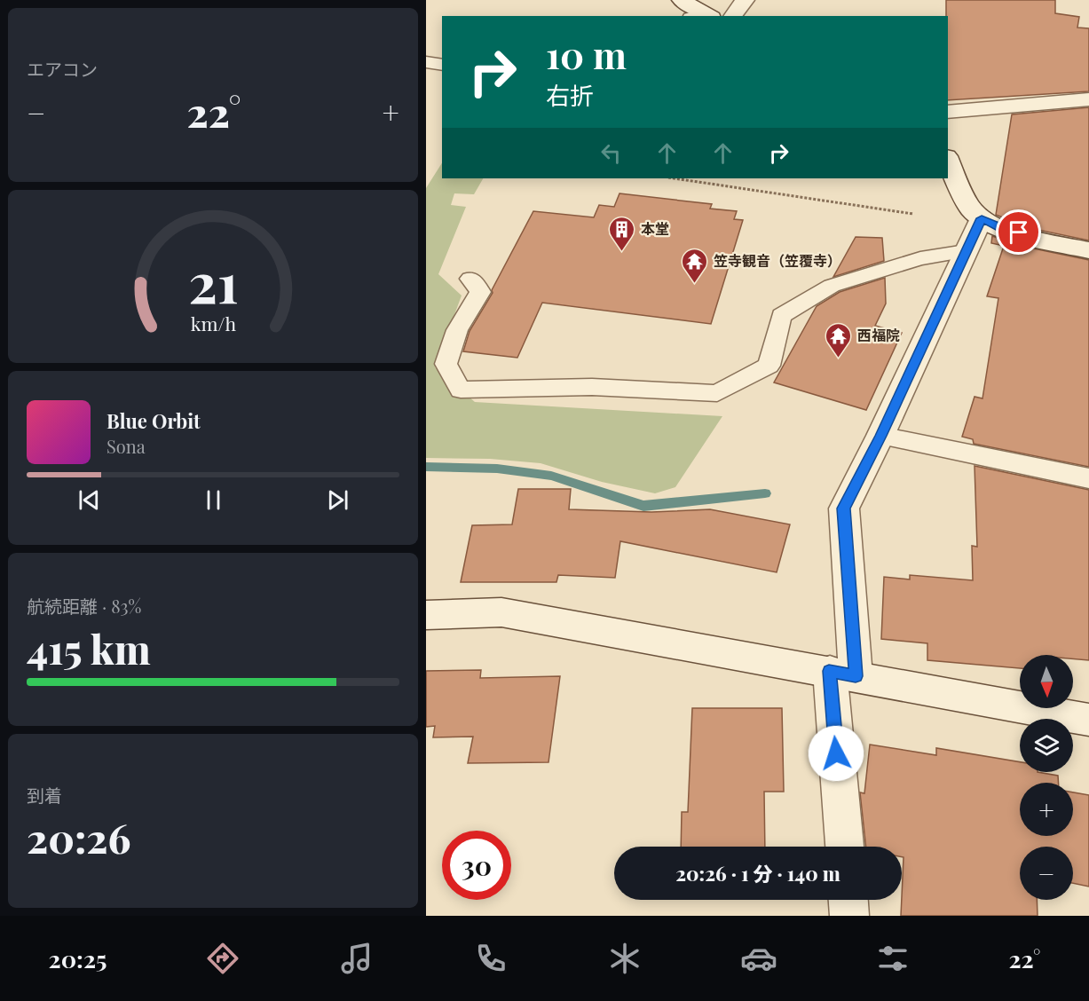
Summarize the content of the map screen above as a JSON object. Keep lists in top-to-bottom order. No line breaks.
{"places":{"building":["本堂"],"temple":["笠寺観音（笠覆寺）","西福院"]},"north":"bottom","page":{"tile":["エアコン",["航続距離 · 83%","415 km"],["到着","20:26"]],"turn":["10 m","右折"],"heat":["−","22°","+"],"song":["Blue Orbit","Sona"],"map_buttons":["+","−"],"limit":"30","trip":"20:26 · 1 分 · 140 m","tabs":["20:25","22°"],"gauge":["21","km/h"]}}
